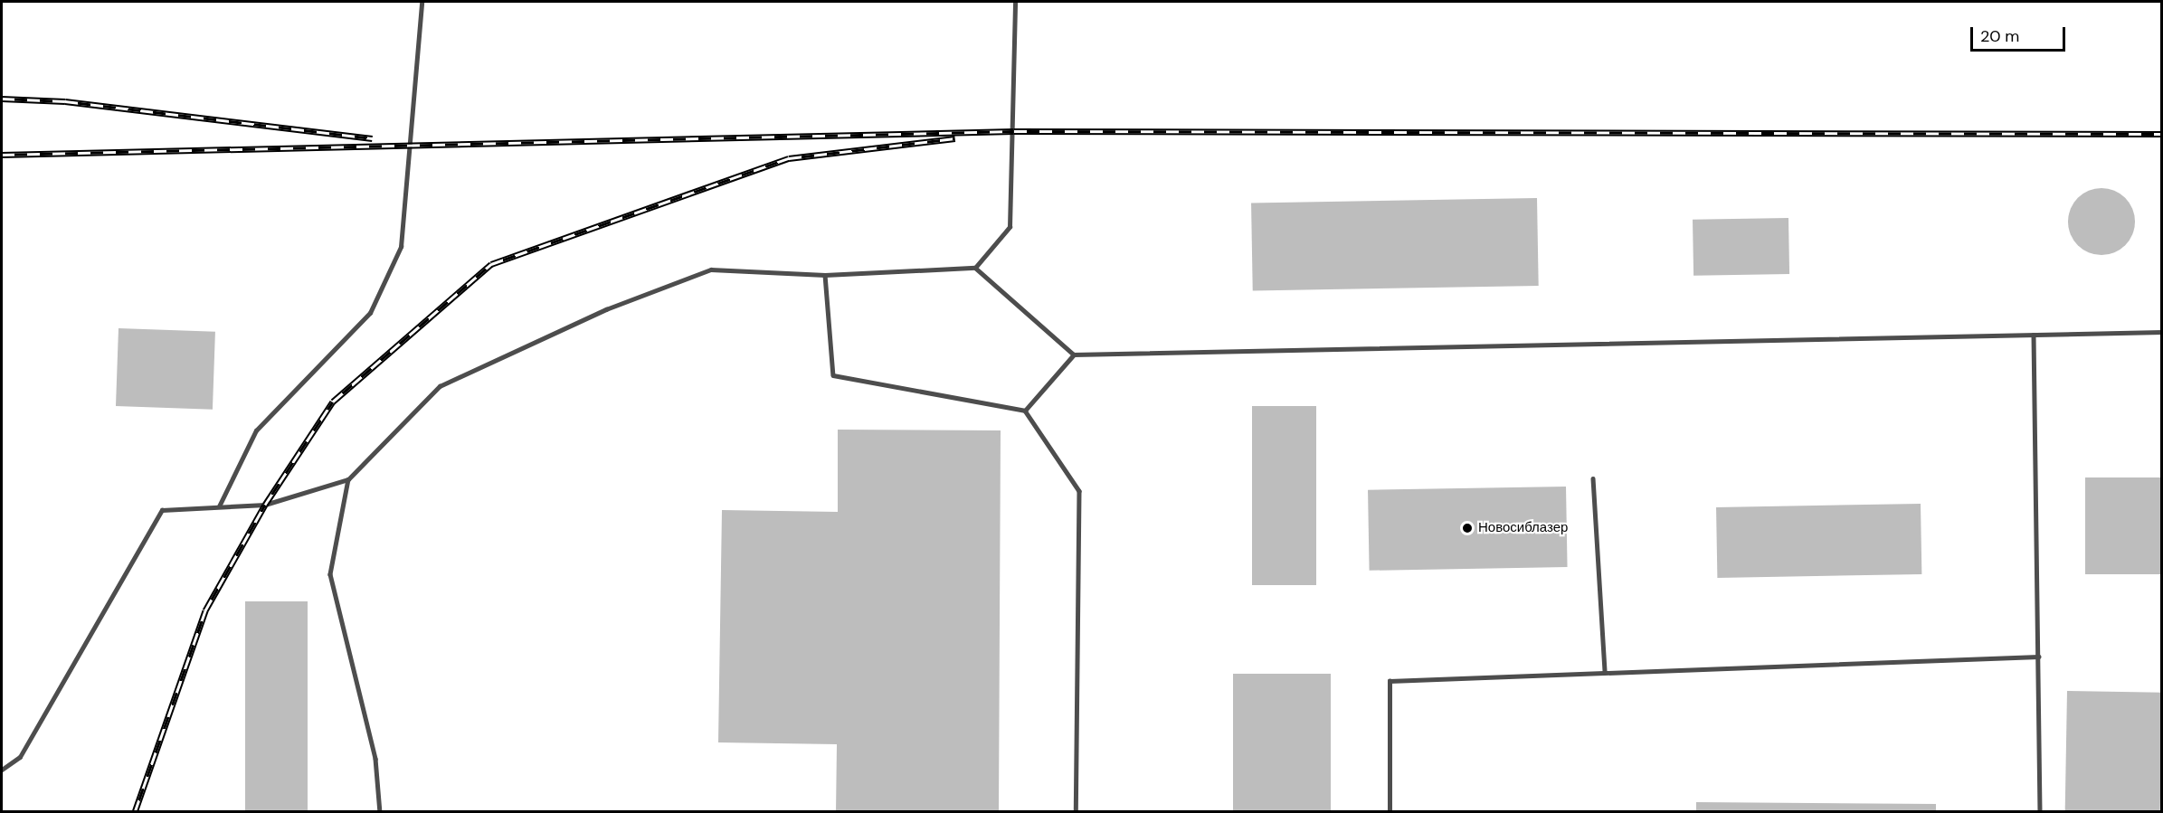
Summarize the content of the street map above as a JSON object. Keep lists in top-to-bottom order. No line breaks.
{"places":["Новосиблазер"],"scale_bar":"20 m"}
